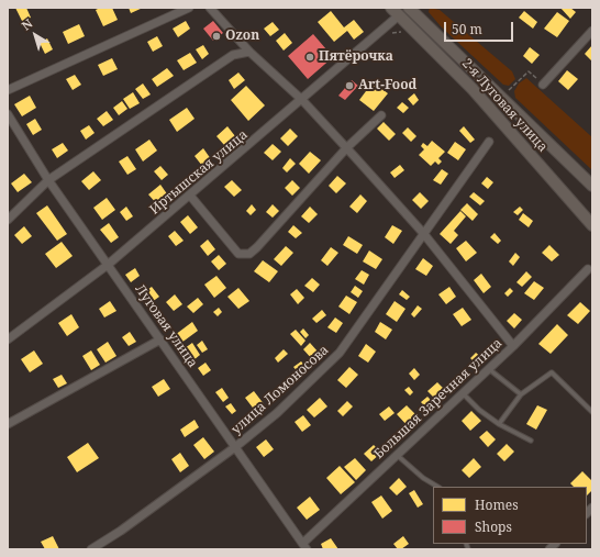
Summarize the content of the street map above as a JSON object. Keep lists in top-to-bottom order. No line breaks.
{"streets":{"main road":["2-я Луговая улица"],"street":["Иртышская улица","Луговая улица","улица Ломоносова","Большая Заречная улица"]},"crossings":[["2-я Луговая улица","Иртышская улица"],["Иртышская улица","Луговая улица"],["Луговая улица","улица Ломоносова"],["Луговая улица","Большая Заречная улица"]],"places":["Ozon","Пятёрочка","Art-Food"],"legend":["Homes","Shops"],"scale_bar":"50 m","north":"top left"}
